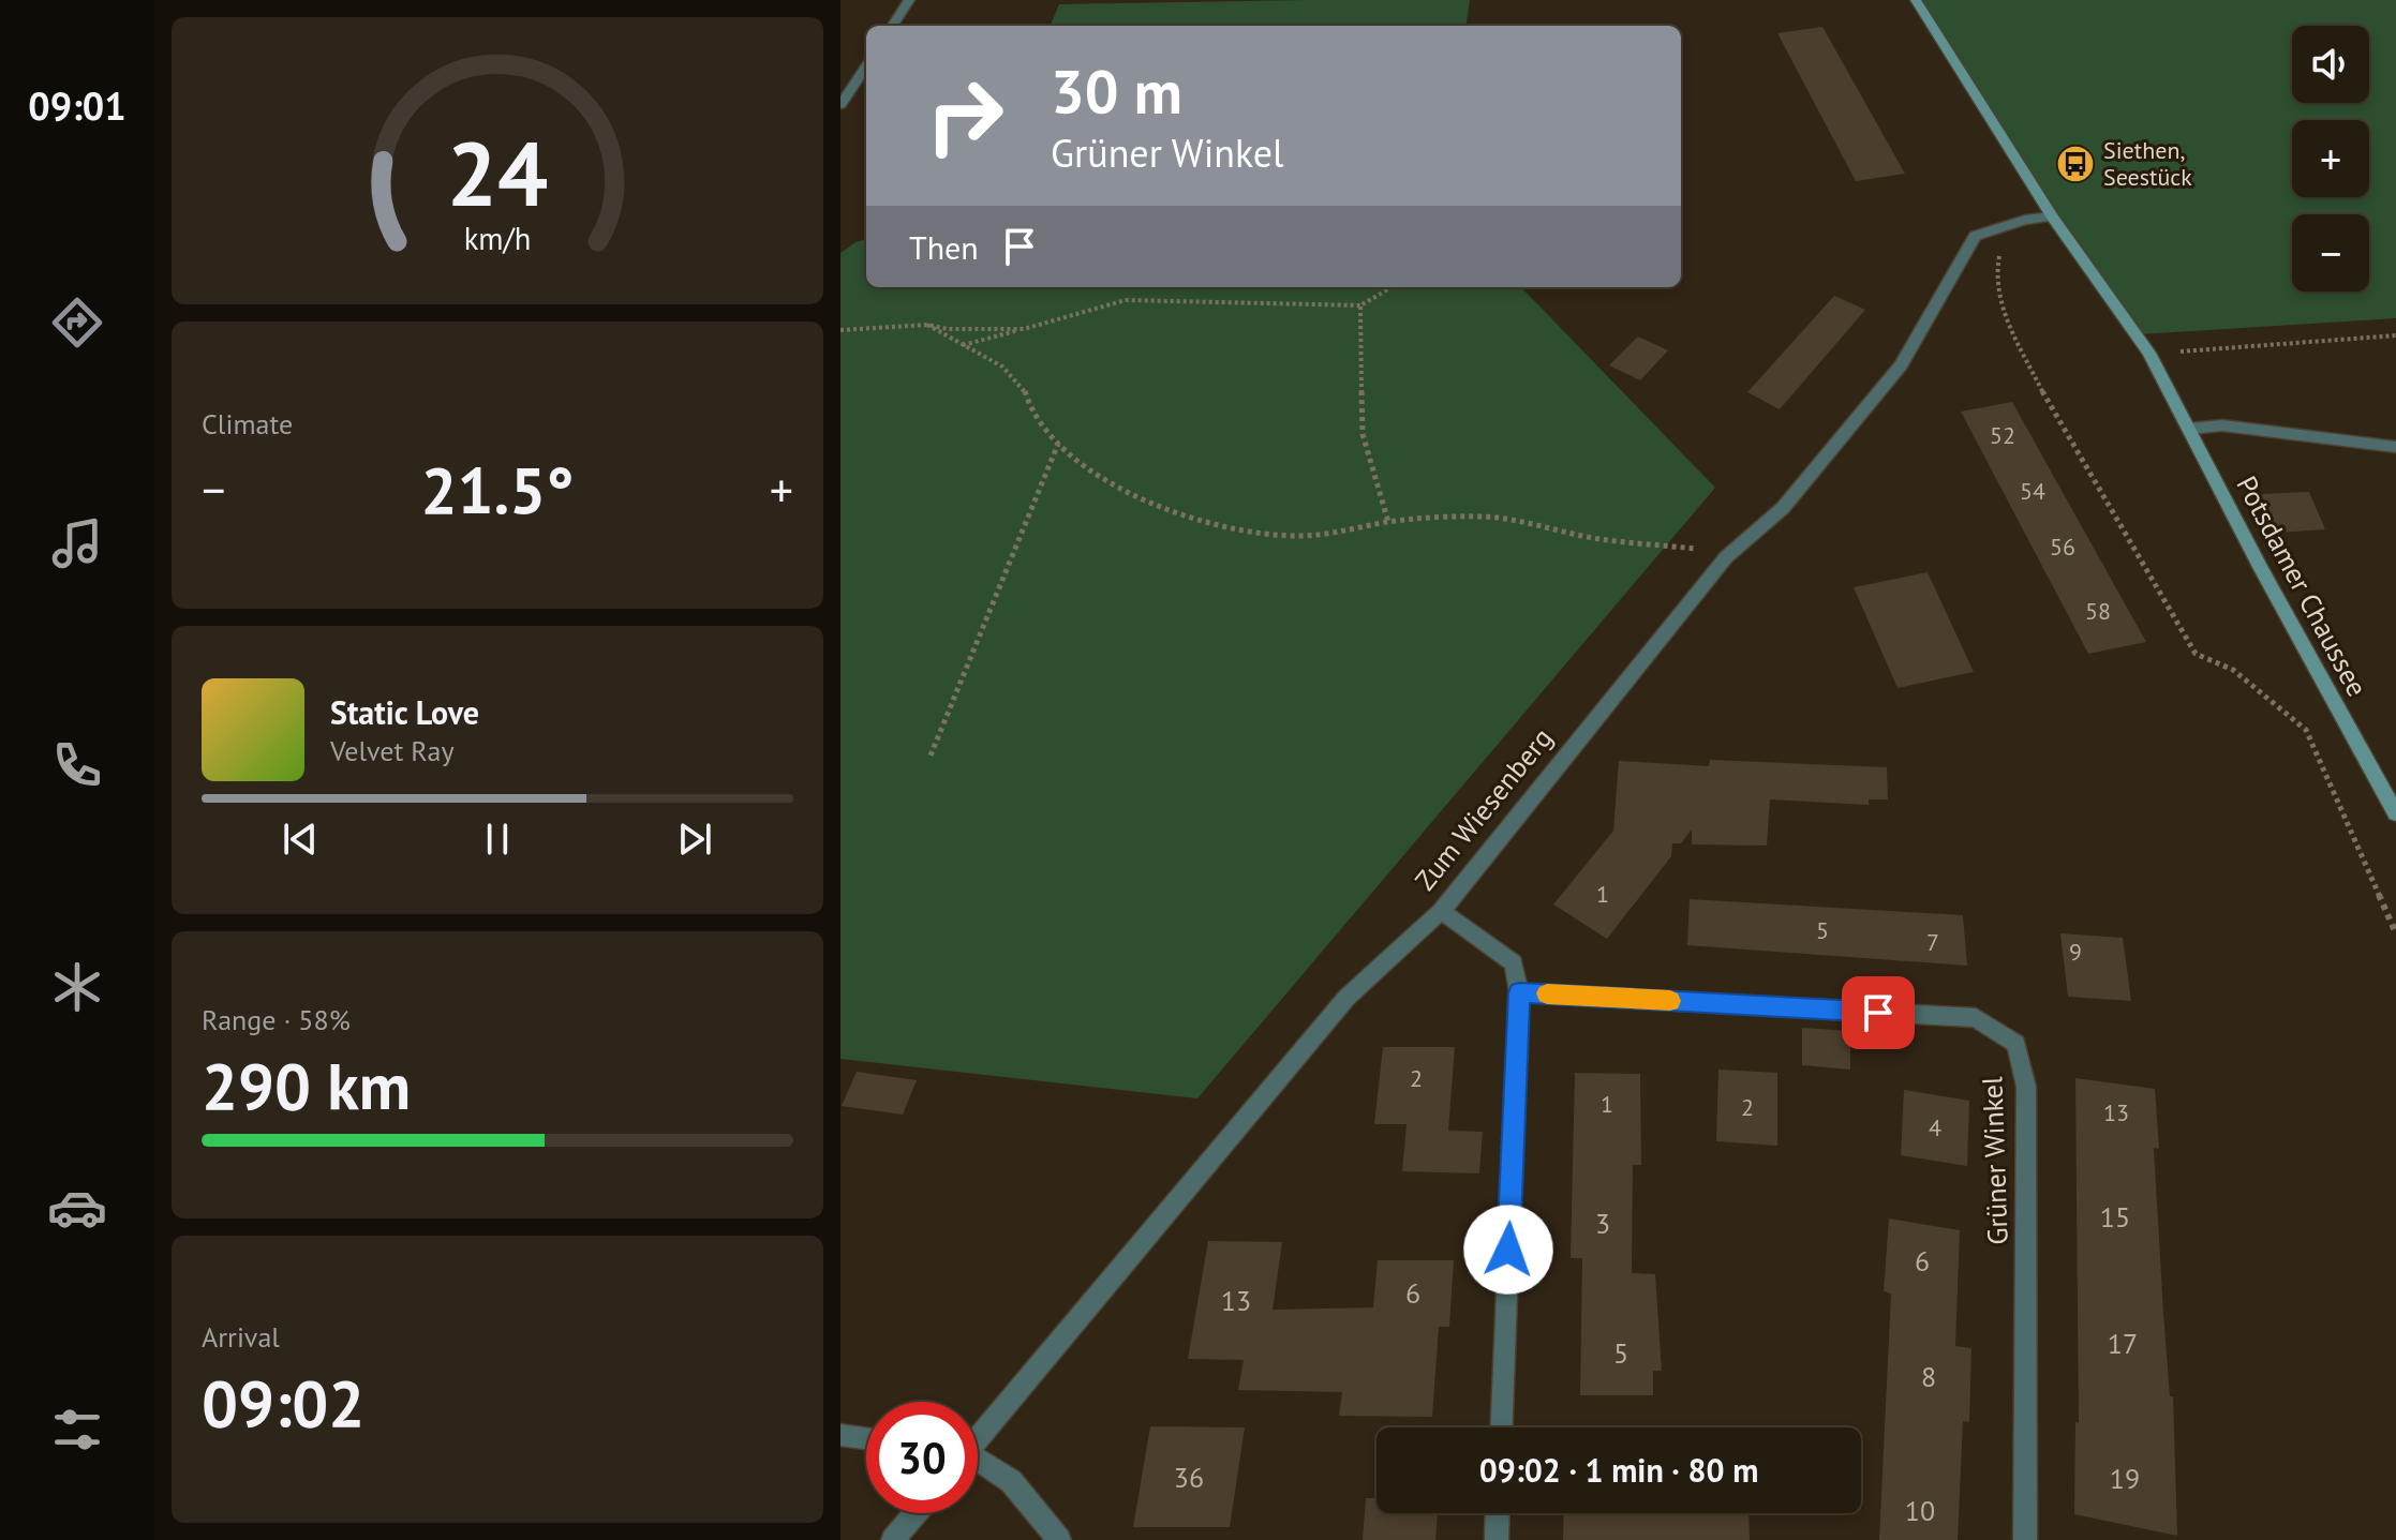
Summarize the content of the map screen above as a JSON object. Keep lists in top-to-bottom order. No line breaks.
{"streets":{"main road":["Potsdamer Chaussee"],"street":["Zum Wiesenberg","Grüner Winkel"]},"crossings":[["Potsdamer Chaussee","Zum Wiesenberg"]],"places":{"bus stop":["Siethen, Seestück"]},"house_numbers":["52","54","56","58","1","5","7","9","2","1","2","13","4","15","3","6","6","13","17","5","8","36","19","10"],"page":{"tabs":"09:01","map_buttons":["+","−"],"turn":["30 m","Grüner Winkel"],"then":"Then","tile":["Climate",["Range · 58%","290 km"],["Arrival","09:02"]],"heat":["−","21.5°","+"],"song":["Static Love","Velvet Ray"],"limit":"30","trip":"09:02 · 1 min · 80 m","gauge":["24","km/h"]}}
